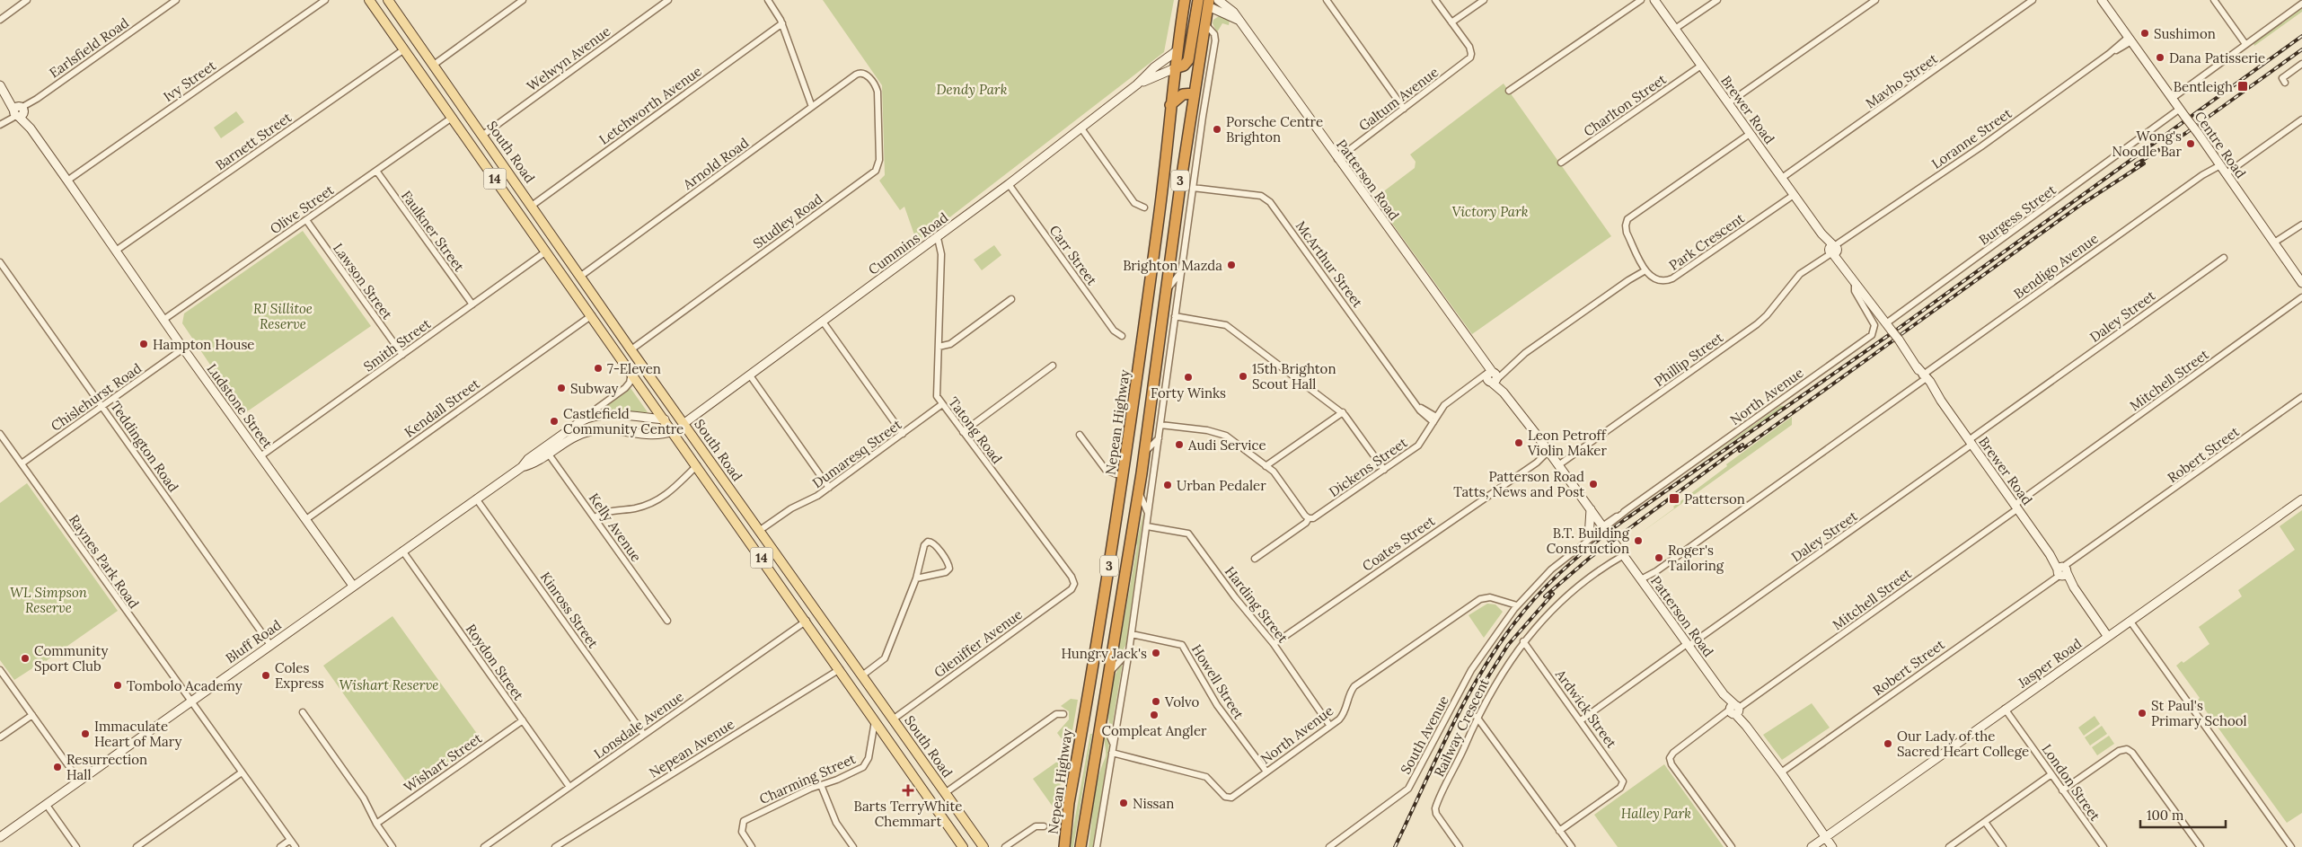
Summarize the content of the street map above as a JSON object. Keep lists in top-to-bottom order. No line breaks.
{"streets":{"highway":["3","Nepean Highway"],"main road":["Brewer Road","Centre Road","South Road","14","Patterson Road","Cummins Road","Ludstone Street","Bluff Road","Jasper Road"],"street":["Earlsfield Road","Welwyn Avenue","Ivy Street","Mavho Street","Galtum Avenue","Letchworth Avenue","Charlton Street","Loranne Street","Barnett Street","Arnold Road","Olive Street","Burgess Street","Studley Road","Faulkner Street","Park Crescent","Carr Street","McArthur Street","Bendigo Avenue","Lawson Street","Daley Street","Smith Street","Phillip Street","Mitchell Street","North Avenue","Chislehurst Road","Kendall Street","Tatong Road","Teddington Road","Dumaresq Street","Robert Street","Dickens Street","Kelly Avenue","Coates Street","Raynes Park Road","Harding Street","Kinross Street","Gleniffer Avenue","Roydon Street","Howell Street","Ardwick Street","Lonsdale Avenue","Railway Crescent","South Avenue","Nepean Avenue","Wishart Street","Charming Street","London Street"]},"crossings":[["Earlsfield Road","Ludstone Street"],["Welwyn Avenue","South Road"],["Ivy Street","Ludstone Street"],["Mavho Street","Brewer Road"],["Galtum Avenue","Patterson Road"],["Letchworth Avenue","South Road"],["Charlton Street","Brewer Road"],["Brewer Road","Loranne Street"],["Brewer Road","Burgess Street"],["Brewer Road","Park Crescent"],["Brewer Road","Bendigo Avenue"],["Brewer Road","Daley Street"],["Brewer Road","Phillip Street"],["Brewer Road","Mitchell Street"],["Brewer Road","North Avenue"],["Brewer Road","Robert Street"],["Brewer Road","Jasper Road"],["Loranne Street","Centre Road"],["Loranne Street","Phillip Street"],["Barnett Street","South Road"],["Barnett Street","Ludstone Street"],["Centre Road","Burgess Street"],["Centre Road","Bendigo Avenue"],["South Road","Arnold Road"],["South Road","Olive Street"],["South Road","Studley Road"],["South Road","Cummins Road"],["South Road","Smith Street"],["South Road","Kendall Street"],["South Road","Dumaresq Street"],["South Road","Bluff Road"],["South Road","Gleniffer Avenue"],["South Road","Lonsdale Avenue"],["South Road","Nepean Avenue"],["South Road","Charming Street"],["Arnold Road","Studley Road"],["Patterson Road","3"],["Patterson Road","Bendigo Avenue"],["Patterson Road","Daley Street"],["Patterson Road","Phillip Street"],["Patterson Road","Mitchell Street"],["Patterson Road","North Avenue"],["Patterson Road","Robert Street"],["Patterson Road","Dickens Street"],["Patterson Road","Coates Street"],["Patterson Road","Jasper Road"],["Patterson Road","Railway Crescent"],["Olive Street","Faulkner Street"],["Olive Street","Lawson Street"],["Olive Street","Ludstone Street"],["Faulkner Street","Smith Street"],["Park Crescent","Dickens Street"],["Cummins Road","Carr Street"],["Cummins Road","Nepean Highway"],["Cummins Road","Tatong Road"],["McArthur Street","Dickens Street"],["Lawson Street","Smith Street"],["Daley Street","Ardwick Street"],["Smith Street","Ludstone Street"],["North Avenue","Harding Street"],["North Avenue","Howell Street"],["North Avenue","South Avenue"],["Chislehurst Road","Ludstone Street"],["Chislehurst Road","Teddington Road"],["Chislehurst Road","Raynes Park Road"],["Ludstone Street","Kendall Street"],["Ludstone Street","Bluff Road"],["Tatong Road","Dumaresq Street"],["Tatong Road","Gleniffer Avenue"],["Teddington Road","Bluff Road"],["Kelly Avenue","Bluff Road"],["Coates Street","Harding Street"],["Raynes Park Road","Bluff Road"],["Kinross Street","Bluff Road"],["Kinross Street","Lonsdale Avenue"],["Bluff Road","Roydon Street"],["Roydon Street","Lonsdale Avenue"],["Roydon Street","Wishart Street"],["Jasper Road","London Street"],["Ardwick Street","Railway Crescent"]],"parks":["Dendy Park","Victory Park","RJ Sillitoe Reserve","WL Simpson Reserve","Wishart Reserve","Halley Park"],"places":{"other":["Sushimon","Dana Patisserie","Porsche Centre Brighton","Wong's Noodle Bar","Brighton Mazda","Hampton House","7-Eleven","15th Brighton Scout Hall","Forty Winks","Subway","Castlefield Community Centre","Leon Petroff Violin Maker","Audi Service","Patterson Road Tatts, News and Post","Urban Pedaler","B.T. Building Construction","Roger's Tailoring","Hungry Jack's","Community Sport Club","Coles Express","Tombolo Academy","Volvo","St Paul's Primary School","Compleat Angler","Immaculate Heart of Mary","Our Lady of the Sacred Heart College","Resurrection Hall","Nissan"],"transit":["Bentleigh","Patterson"],"health":["Barts TerryWhite Chemmart"]},"scale_bar":"100 m"}
